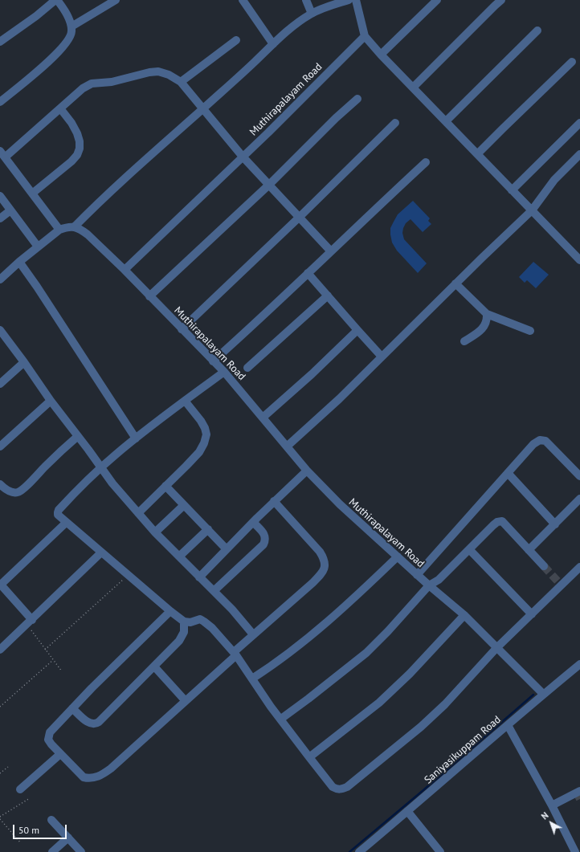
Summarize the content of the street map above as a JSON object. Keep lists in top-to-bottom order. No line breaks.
{"streets":{"street":["Muthirapalayam Road","Saniyasikuppam Road"]},"crossings":[["Muthirapalayam Road","Saniyasikuppam Road"]],"scale_bar":"50 m","north":"top left"}
